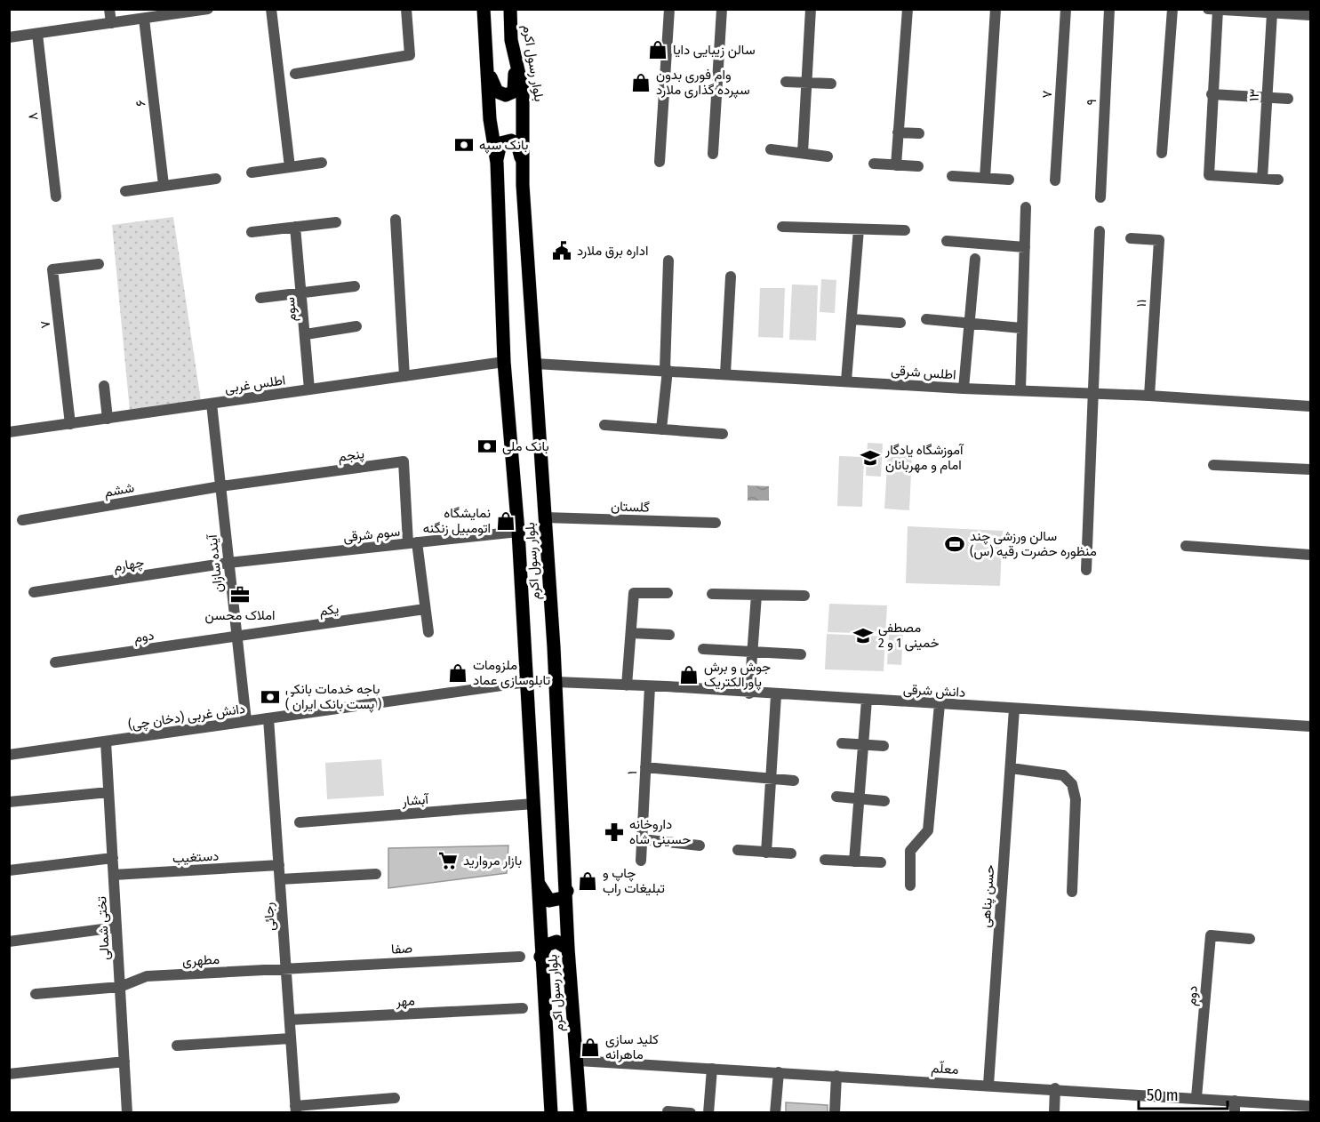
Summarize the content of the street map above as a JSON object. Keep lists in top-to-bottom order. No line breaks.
{"streets":{"main road":["بلوار رسول اکرم"],"street":["۷","۱۳","۹","۶","۸","۱۱","سوم","اطلس شرقی","اطلس غربی","پنجم","ششم","گلستان","سوم شرقی","آینده سازان","چهارم","یکم","دوم","دانش شرقی","دانش غربی (دخان چی)","۱","آبشار","دستغیب","حسن پناهی","رجائی","تختی شمالی","صفا","مطهری","مهر","معلّم"]},"crossings":[["بلوار رسول اکرم","اطلس شرقی"],["بلوار رسول اکرم","اطلس غربی"],["بلوار رسول اکرم","گلستان"],["بلوار رسول اکرم","سوم شرقی"],["بلوار رسول اکرم","دانش شرقی"],["بلوار رسول اکرم","دانش غربی (دخان چی)"],["بلوار رسول اکرم","آبشار"],["بلوار رسول اکرم","معلّم"],["۷","اطلس غربی"],["۱۱","اطلس شرقی"],["سوم","اطلس غربی"],["اطلس غربی","آینده سازان"],["پنجم","ششم"],["پنجم","سوم شرقی"],["پنجم","آینده سازان"],["ششم","آینده سازان"],["سوم شرقی","آینده سازان"],["سوم شرقی","چهارم"],["آینده سازان","چهارم"],["آینده سازان","یکم"],["آینده سازان","دوم"],["آینده سازان","دانش غربی (دخان چی)"],["یکم","دوم"],["دوم","معلّم"],["دانش شرقی","۱"],["دانش شرقی","حسن پناهی"],["دانش غربی (دخان چی)","رجائی"],["دانش غربی (دخان چی)","تختی شمالی"],["دستغیب","رجائی"],["دستغیب","تختی شمالی"],["حسن پناهی","معلّم"],["رجائی","صفا"],["رجائی","مطهری"],["رجائی","مهر"],["تختی شمالی","مطهری"],["صفا","مطهری"]],"places":{"shop":["سالن زیبایی دایا","وام فوری بدون سپرده گذاری ملارد","نمایشگاه اتومبیل زنگنه","ملزومات تابلوسازی عماد","جوش و برش پاورالکتریک","چاپ و تبلیغات راب","کلید سازی ماهرانه"],"bank":["بانک سپه","بانک ملی","باجه خدمات بانکی ( پست بانک ایران )"],"public building":["اداره برق ملارد"],"school or university":["آموزشگاه یادگار امام و مهربانان","مصطفی خمینی 1 و 2"],"sports":["سالن ورزشی چند منظوره حضرت رقیه (س)"],"office":["املاک محسن"],"pharmacy":["داروخانه حسینی شاه"],"supermarket":["بازار مروارید"]},"scale_bar":"50 m"}
